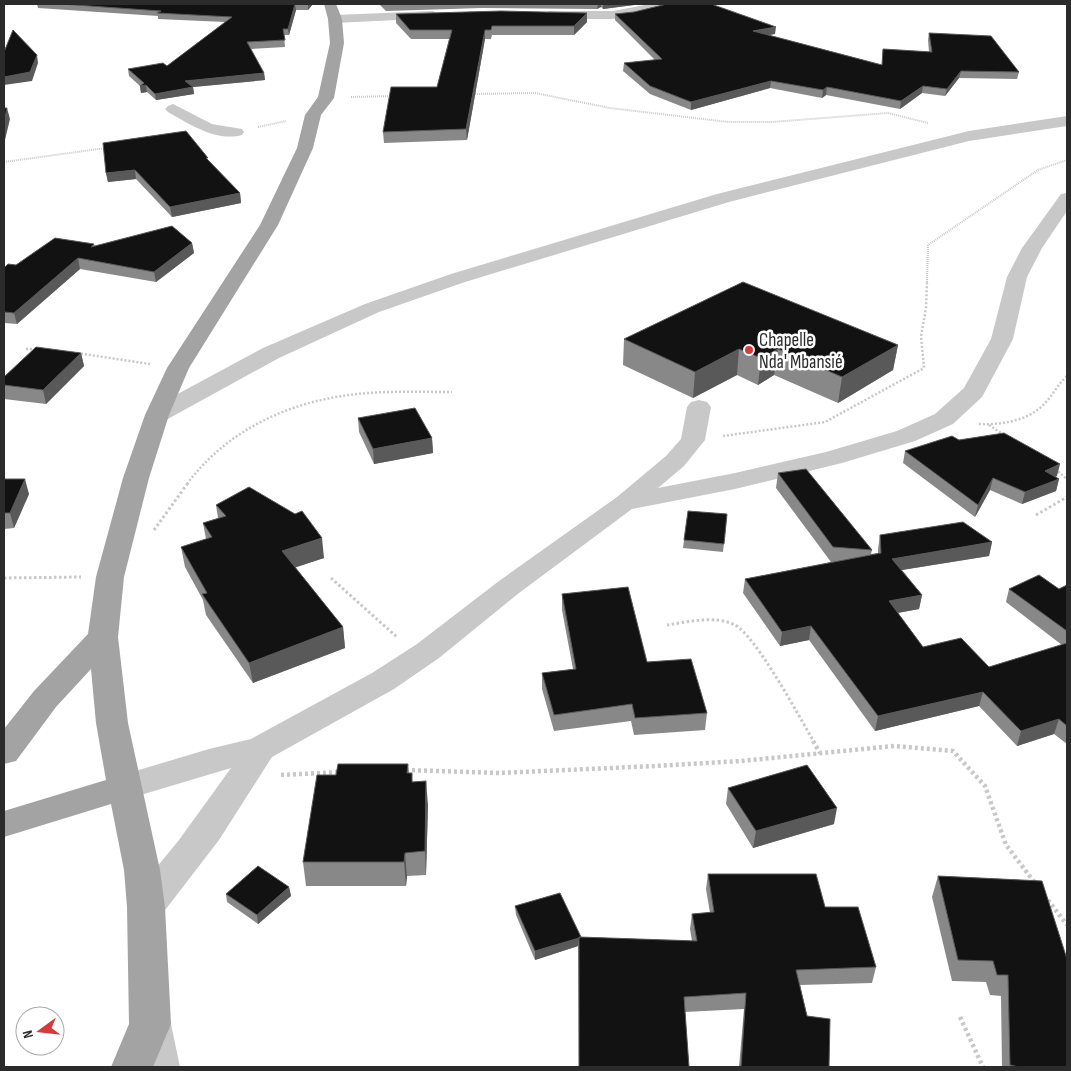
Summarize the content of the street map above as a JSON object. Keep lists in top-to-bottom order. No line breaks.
{"places":["Chapelle Nda' Mbansié"],"north":"left"}
